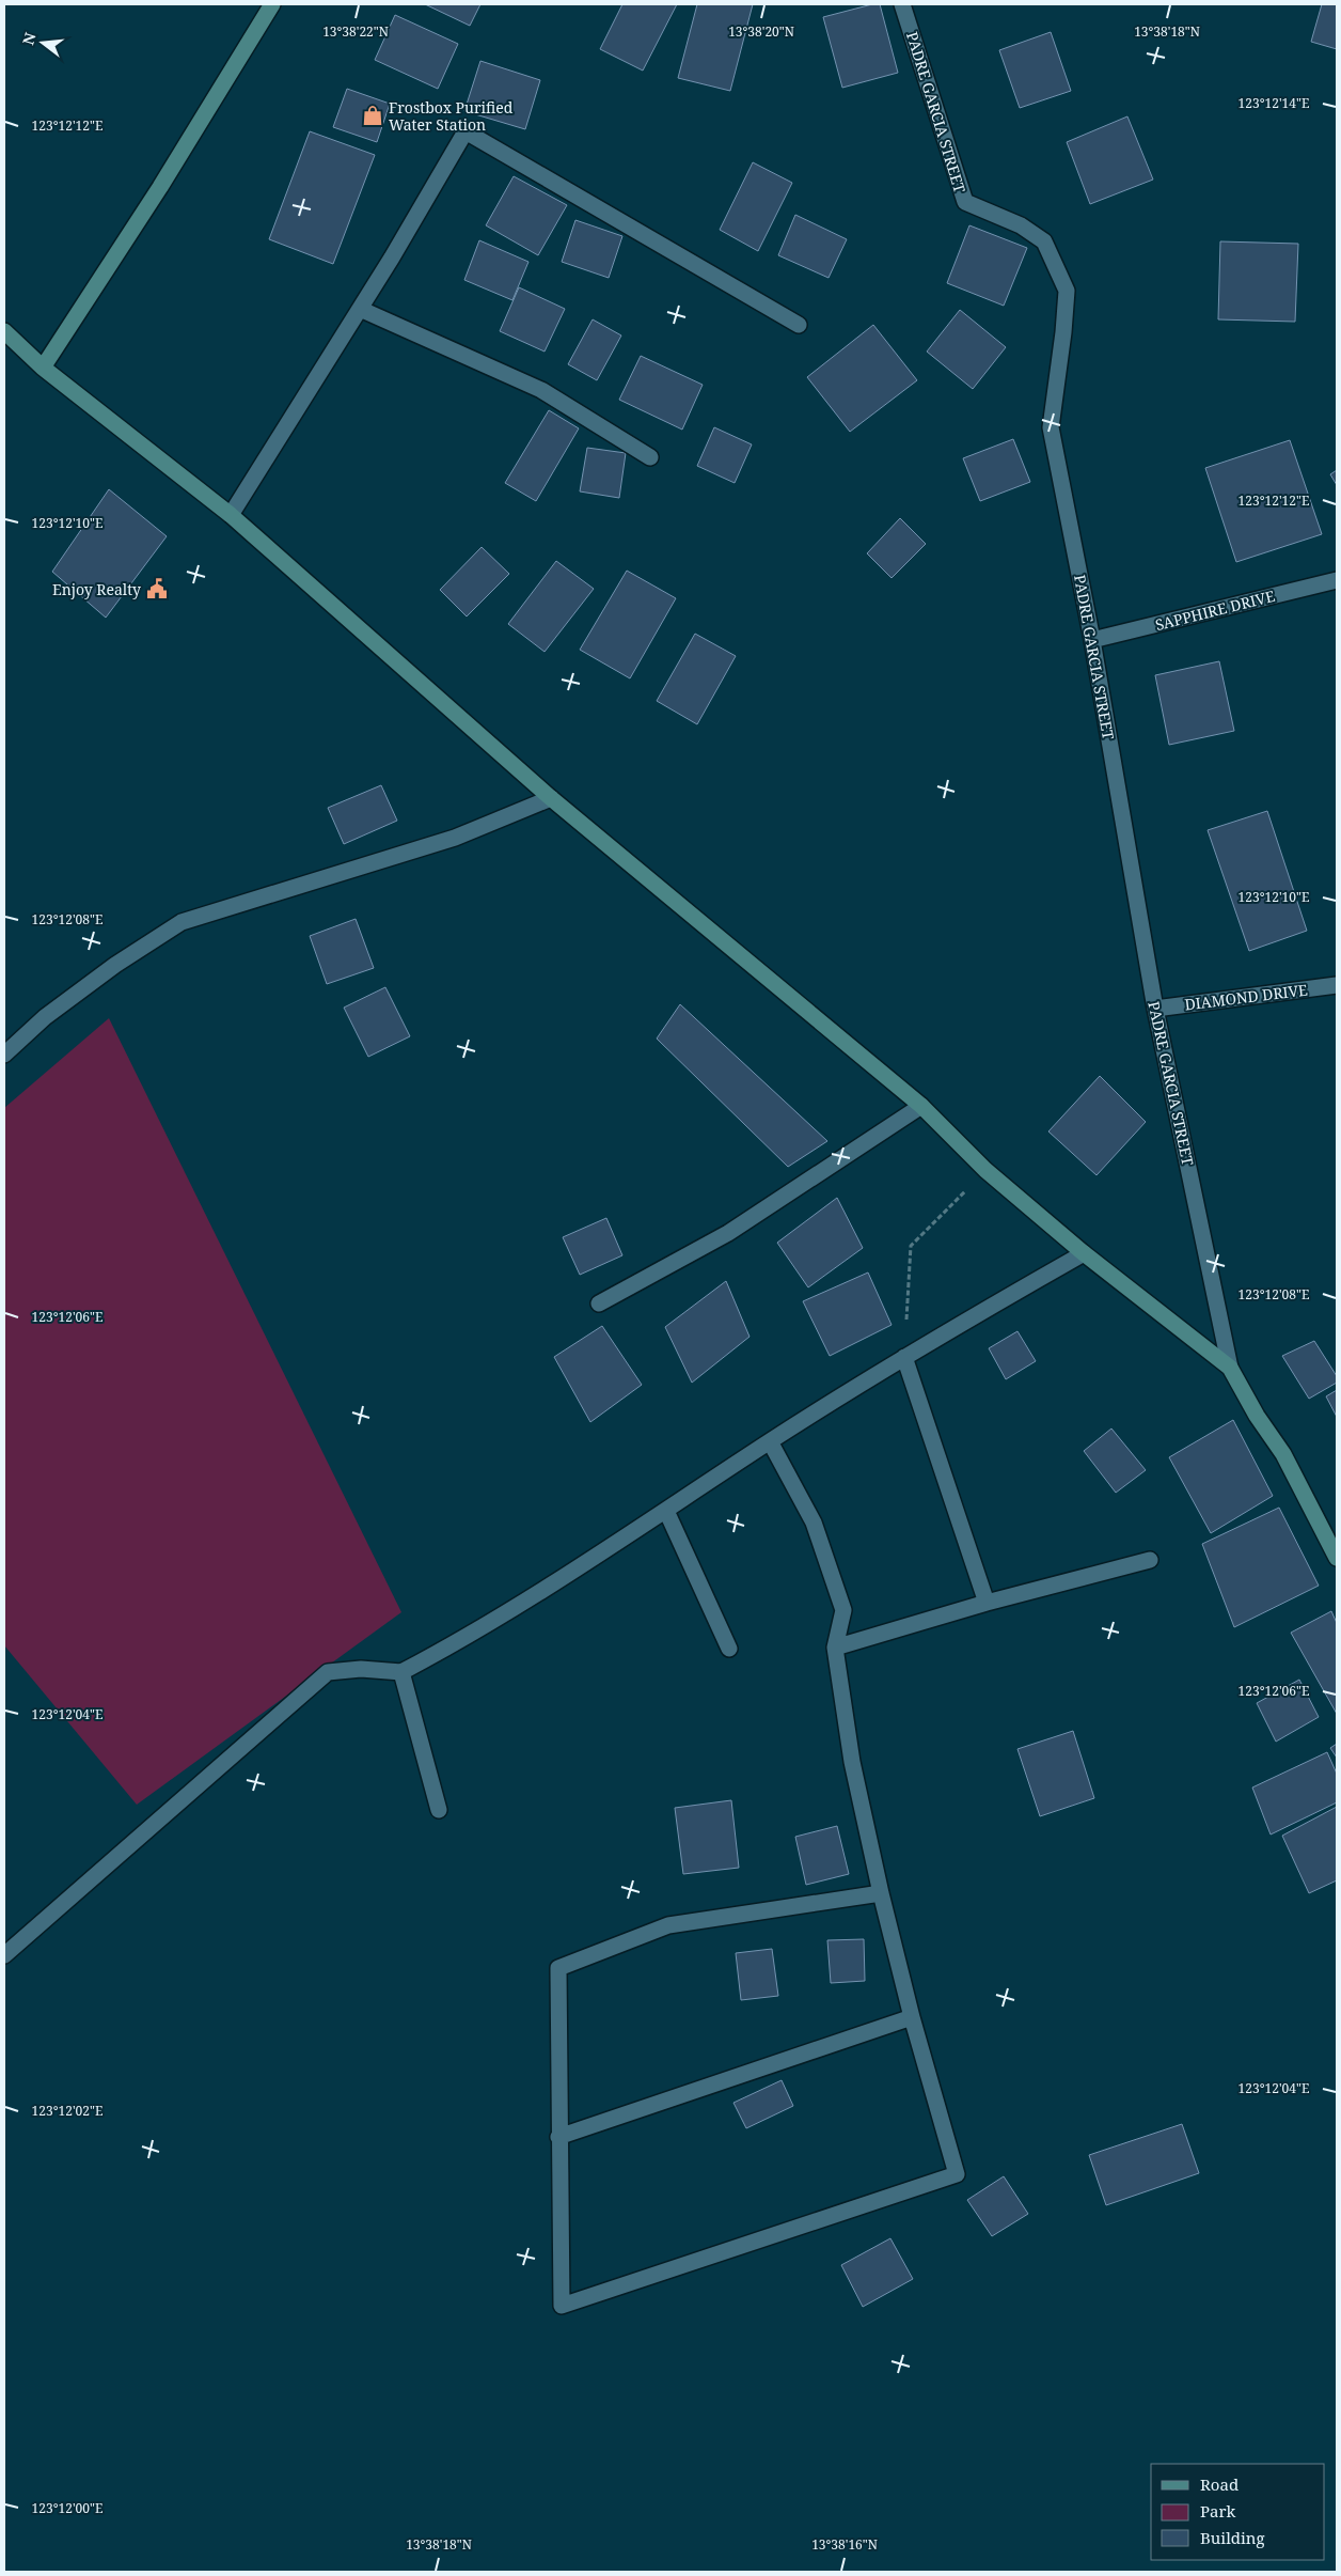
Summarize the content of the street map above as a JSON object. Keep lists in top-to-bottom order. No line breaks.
{"streets":{"street":["PADRE GARCIA STREET","SAPPHIRE DRIVE","DIAMOND DRIVE"]},"crossings":[["PADRE GARCIA STREET","SAPPHIRE DRIVE"],["PADRE GARCIA STREET","DIAMOND DRIVE"]],"places":{"shop":["Frostbox Purified Water Station"],"public building":["Enjoy Realty"]},"legend":["Road","Park","Building"],"north":"left","coordinates":["13°38'22\"N","13°38'20\"N","13°38'18\"N","123°12'14\"E","123°12'12\"E","123°12'10\"E","123°12'08\"E","123°12'06\"E","123°12'04\"E","123°12'02\"E","123°12'00\"E","13°38'16\"N"]}
